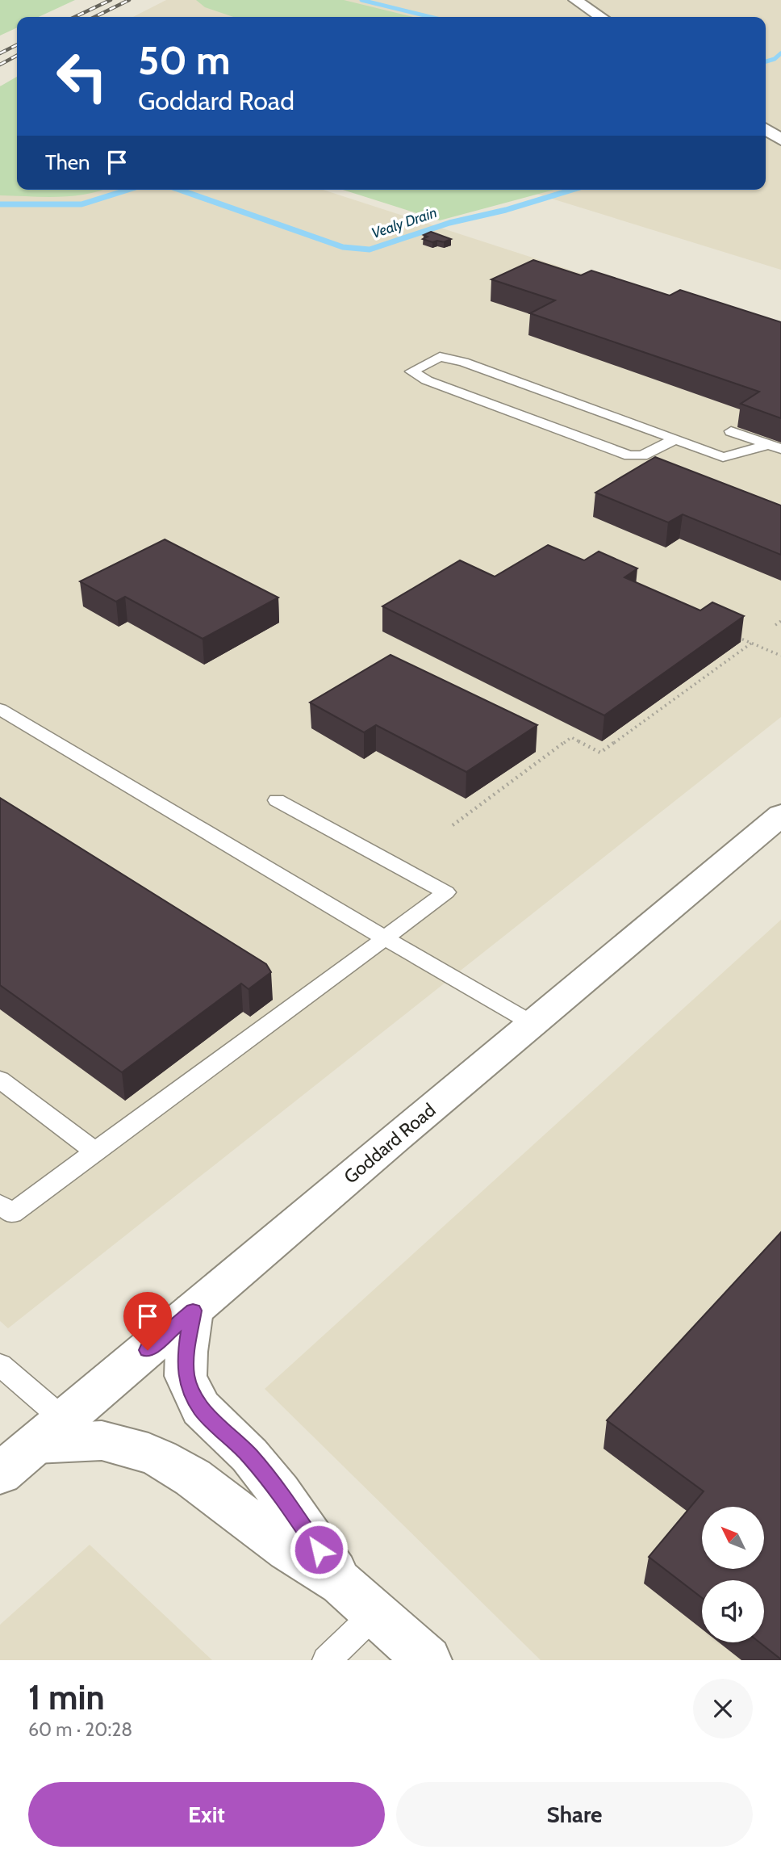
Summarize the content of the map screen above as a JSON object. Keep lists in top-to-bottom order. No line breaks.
{"streets":{"main road":["Goddard Road"]},"water":["Vealy Drain"],"north":"top left","page":{"turn":["50 m","Goddard Road"],"then":"Then","heading":["1 min","60 m · 20:28"],"buttons":["Exit","Share"]}}
